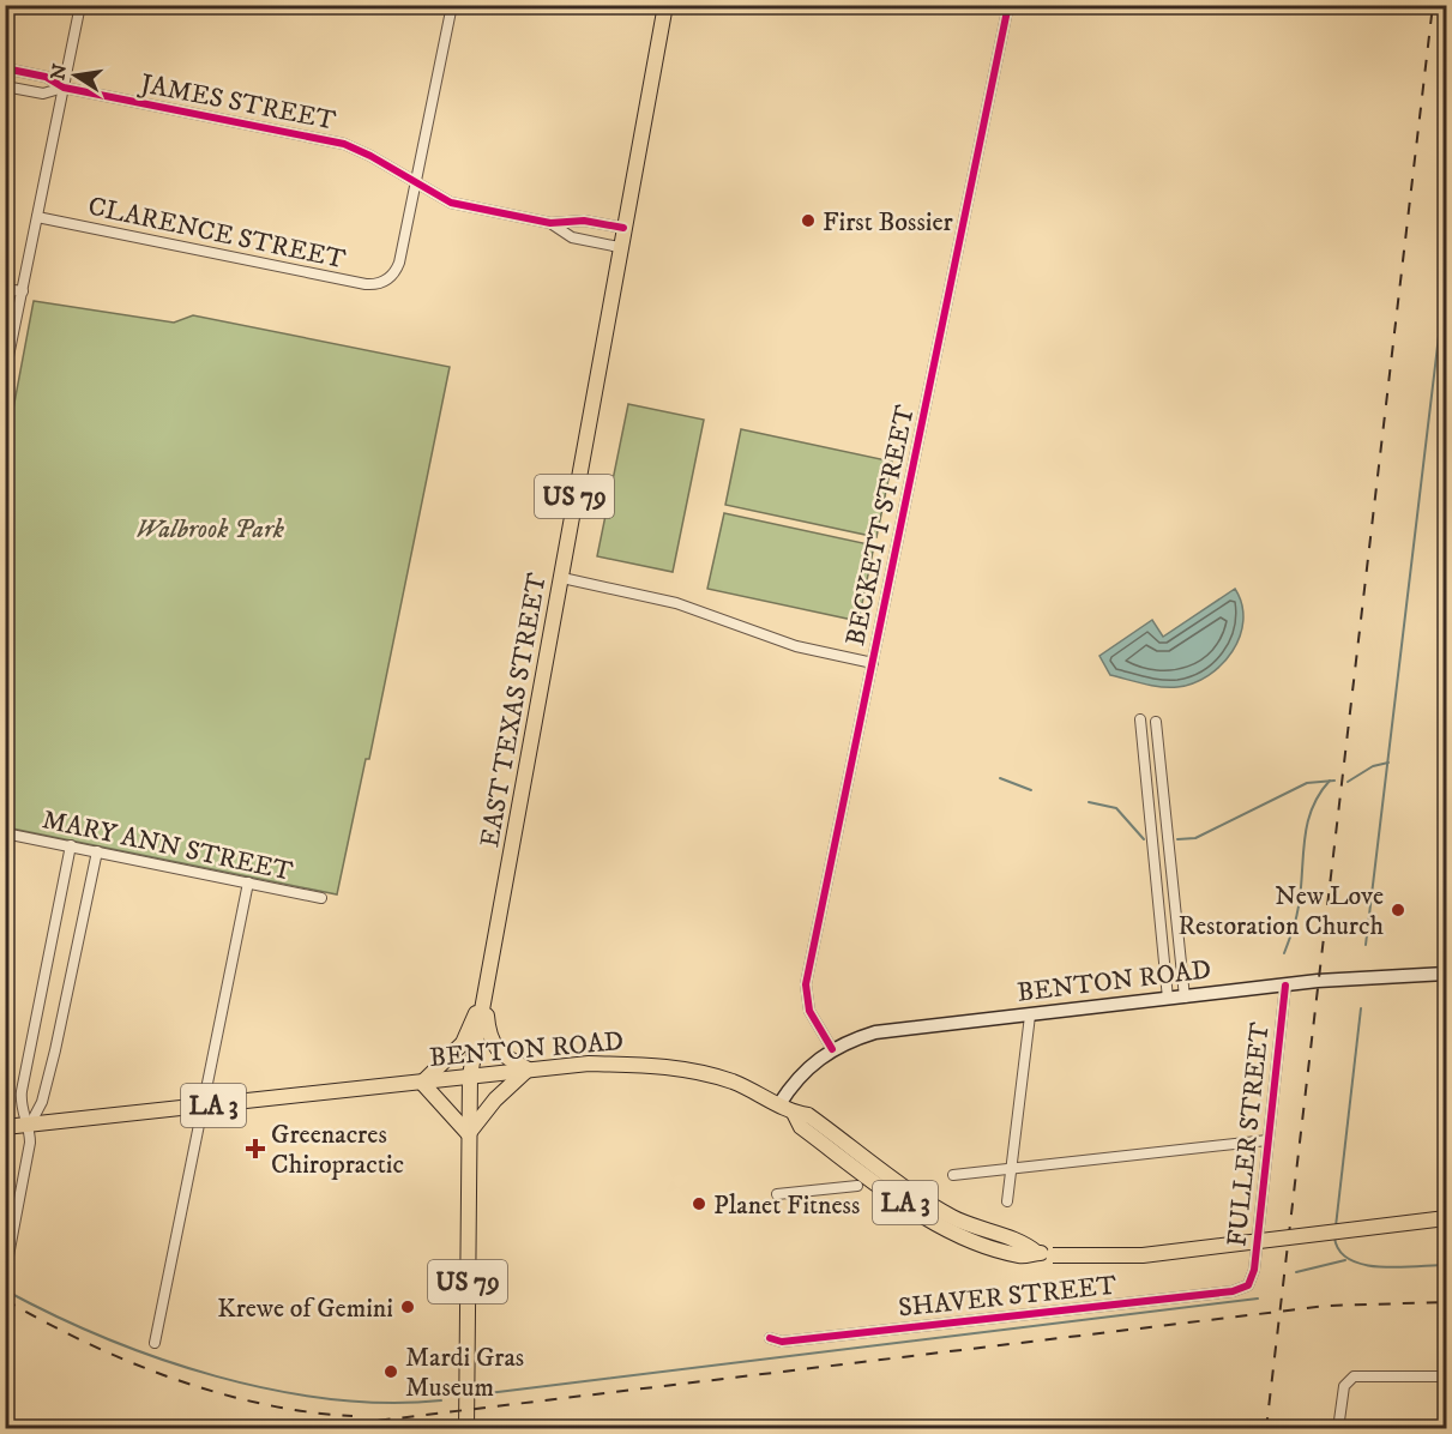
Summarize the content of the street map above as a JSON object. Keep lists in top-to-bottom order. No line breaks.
{"streets":{"main road":["US 79","EAST TEXAS STREET","BENTON ROAD","LA 3"],"street":["JAMES STREET","CLARENCE STREET","BECKETT STREET","MARY ANN STREET","FULLER STREET","SHAVER STREET"]},"crossings":[["JAMES STREET","CLARENCE STREET"],["JAMES STREET","EAST TEXAS STREET"],["BECKETT STREET","BENTON ROAD"],["EAST TEXAS STREET","BENTON ROAD"],["BENTON ROAD","LA 3"],["BENTON ROAD","FULLER STREET"],["FULLER STREET","SHAVER STREET"]],"parks":["Walbrook Park"],"places":{"other":["First Bossier","New Love Restoration Church","Planet Fitness","Krewe of Gemini","Mardi Gras Museum"],"health":["Greenacres Chiropractic"]},"north":"left"}
